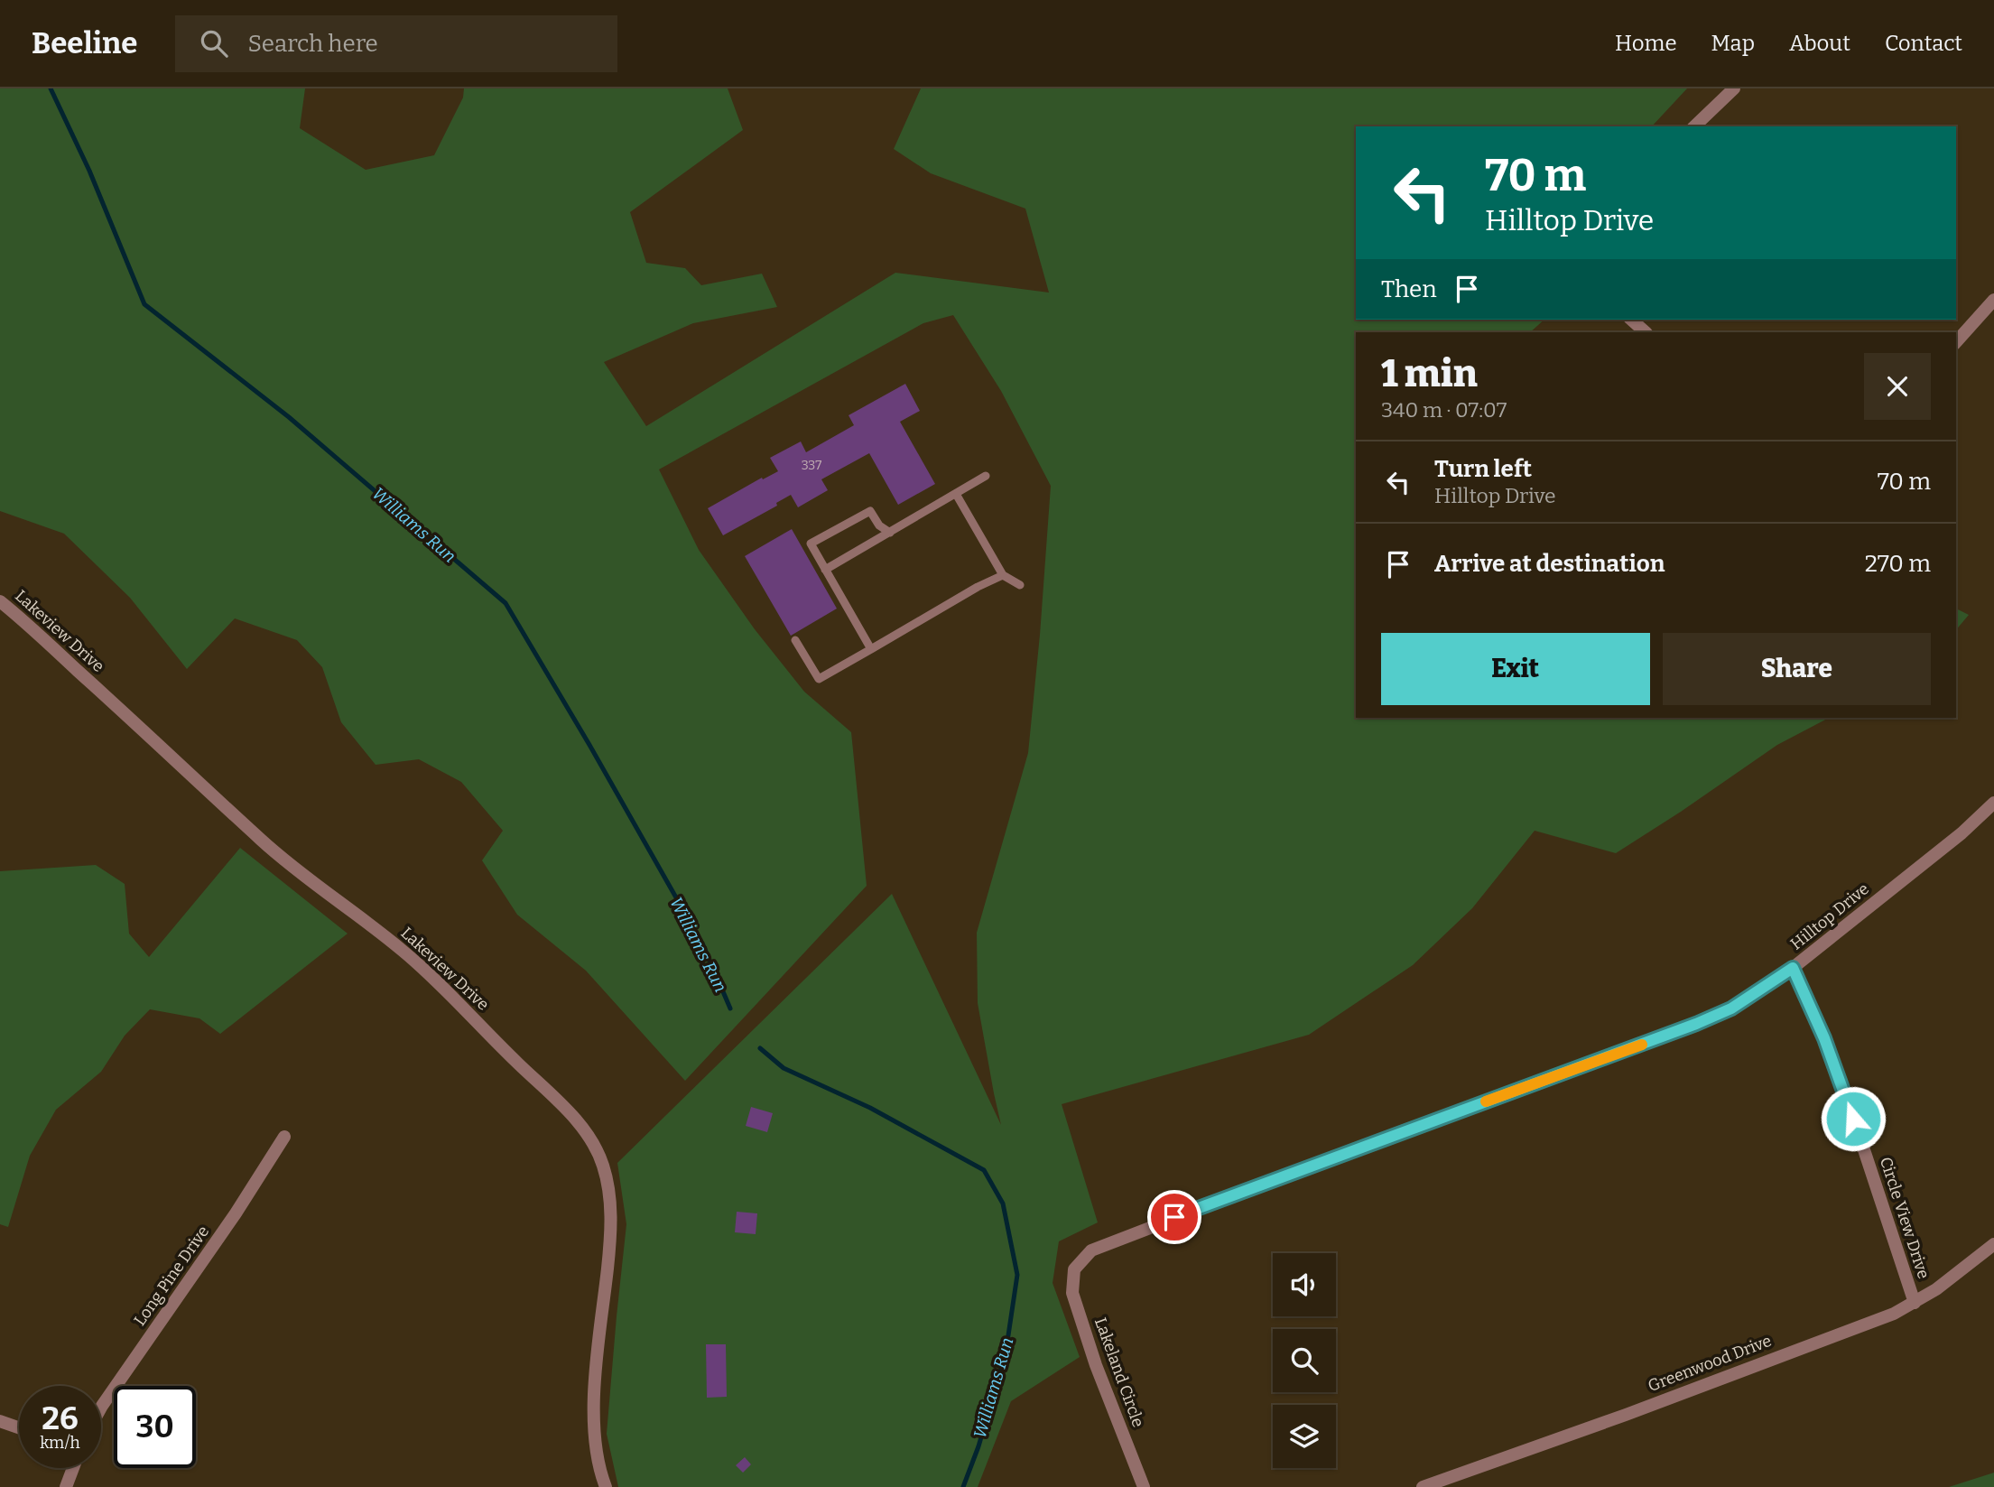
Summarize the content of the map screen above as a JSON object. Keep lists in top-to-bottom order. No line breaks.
{"streets":{"street":["Lakeview Drive","Hilltop Drive","Circle View Drive","Long Pine Drive","Greenwood Drive","Lakeland Circle"]},"crossings":[["Hilltop Drive","Circle View Drive"],["Hilltop Drive","Lakeland Circle"],["Circle View Drive","Greenwood Drive"]],"water":["Williams Run"],"house_numbers":["337"],"page":{"header":"Beeline","search":"Search here","nav":["Home","Map","About","Contact"],"turn":["70 m","Hilltop Drive"],"then":"Then","heading":["1 min","340 m · 07:07"],"list":[{"name":"Turn left","note":"Hilltop Drive","value":"70 m"},{"name":"Arrive at destination","value":"270 m"}],"buttons":["Exit","Share"],"speed":"26 km/h","limit":"30"}}
